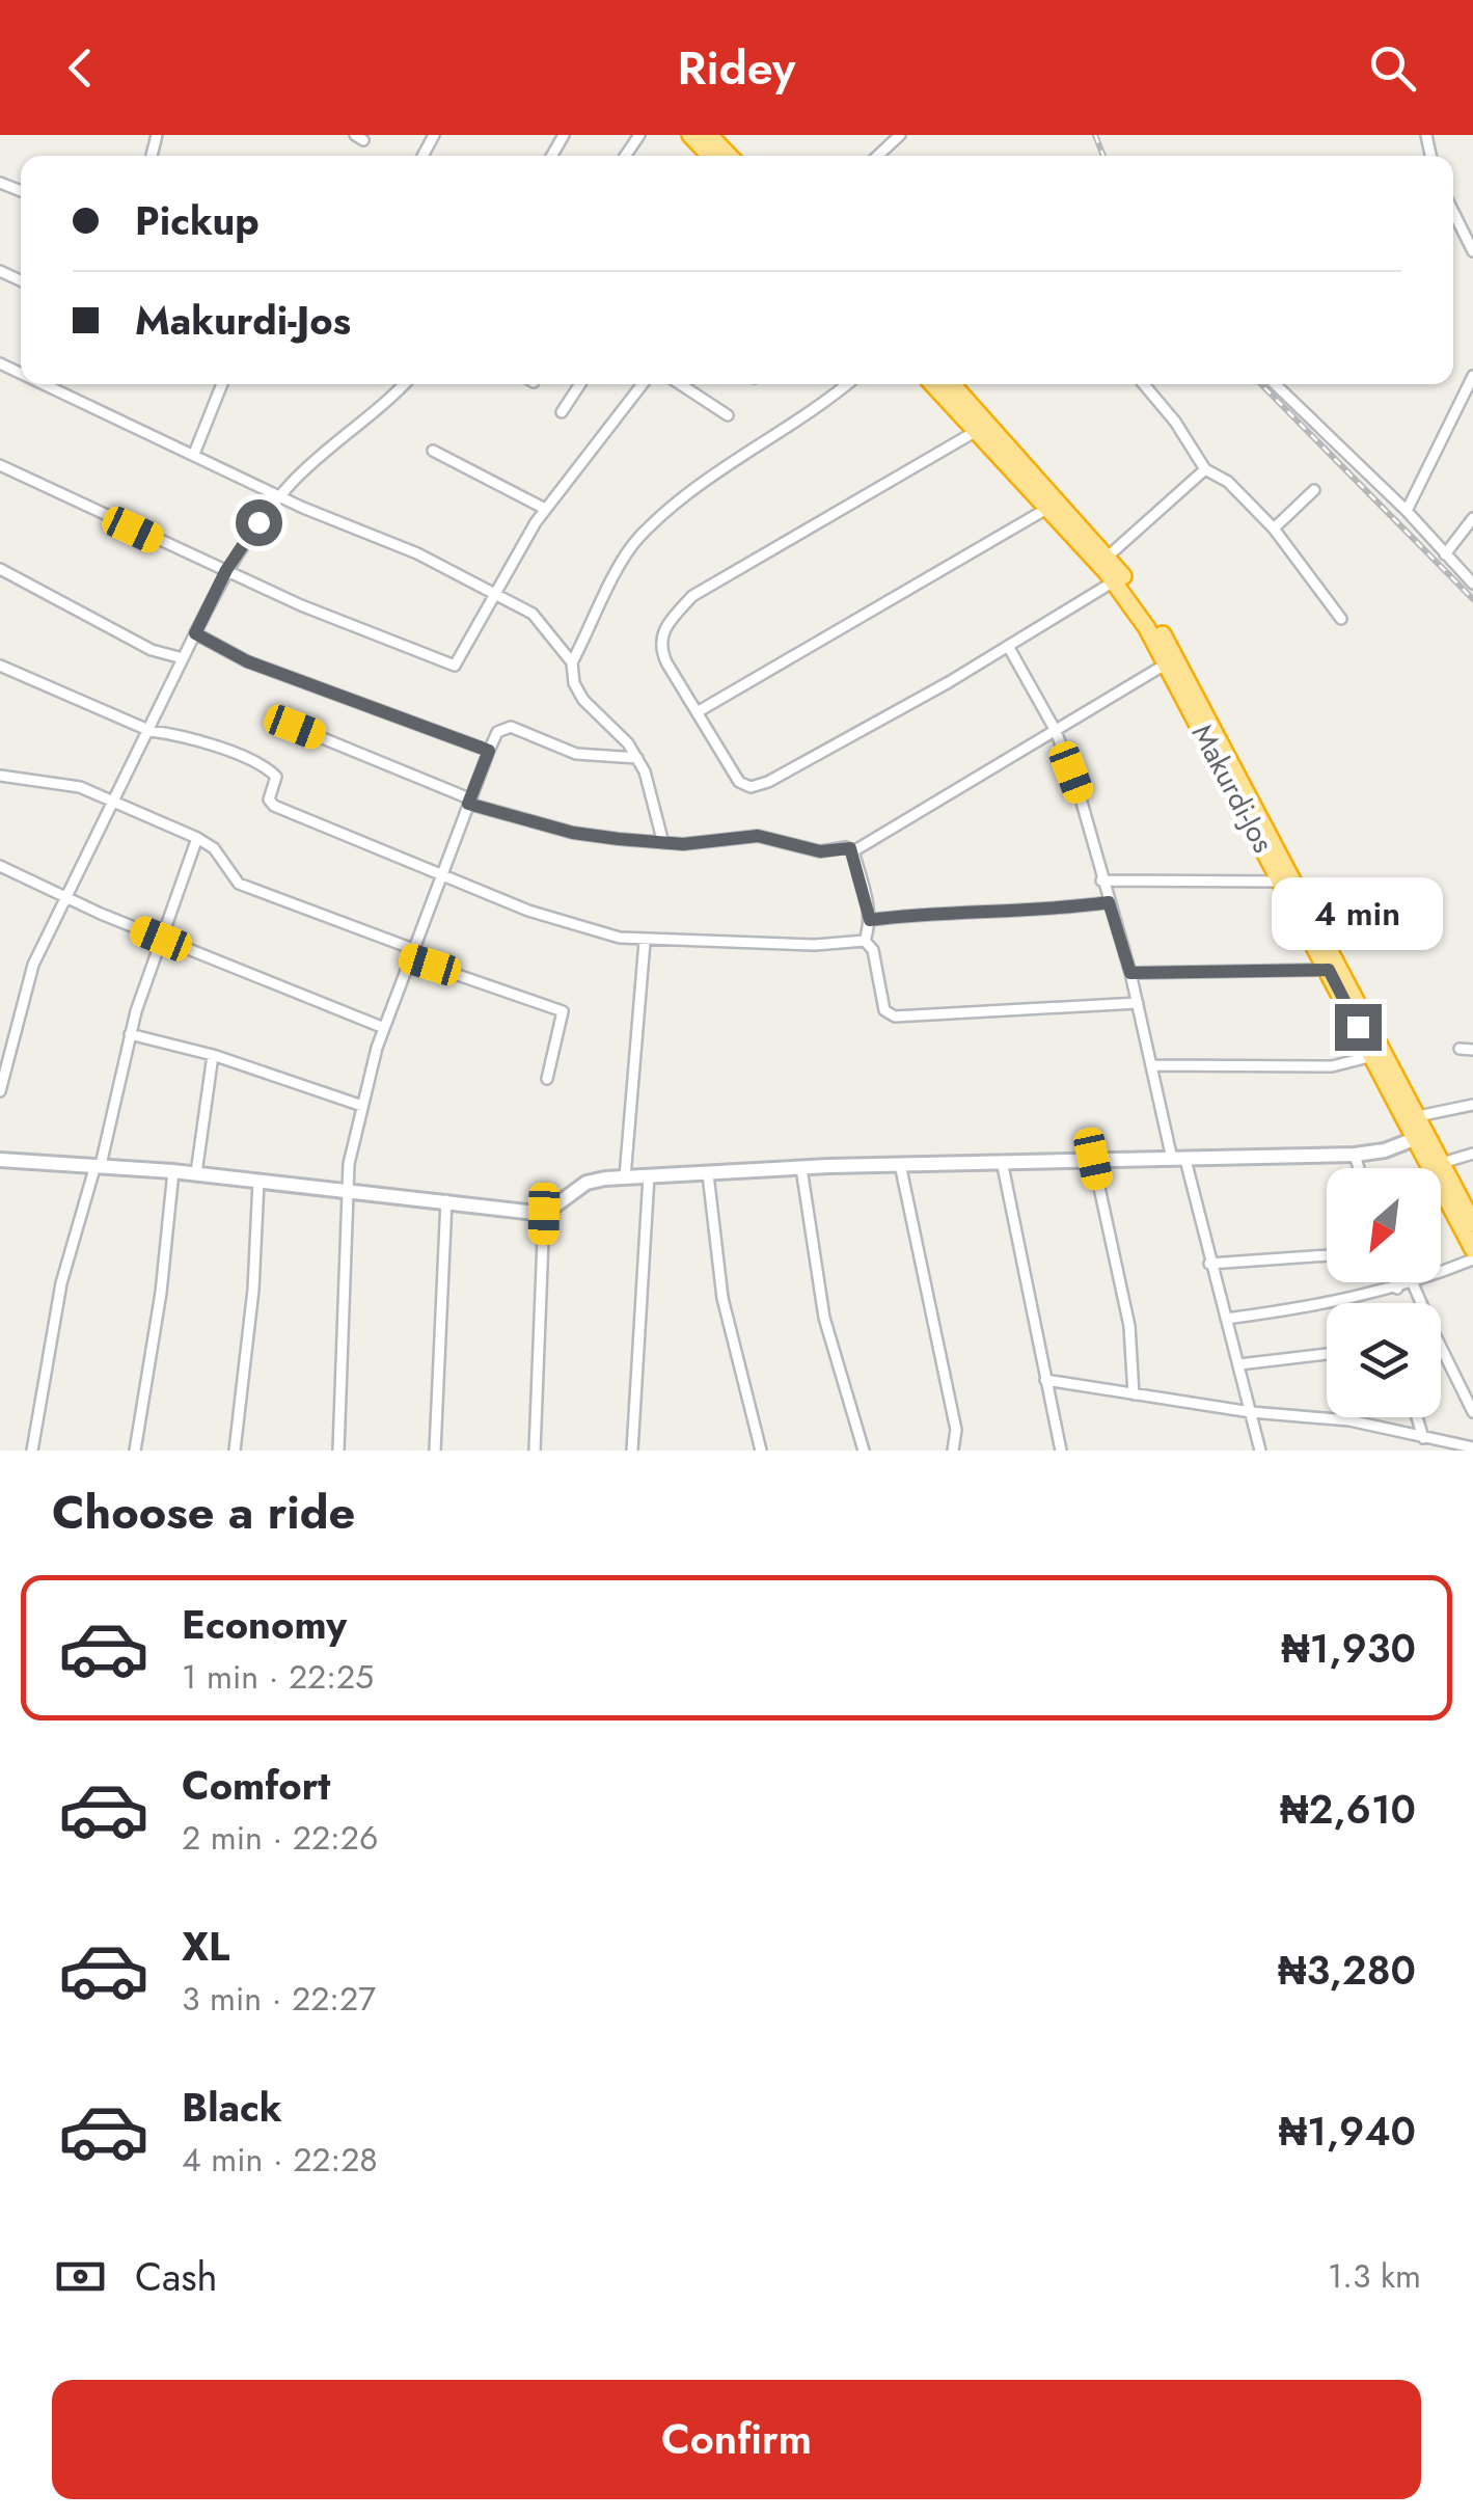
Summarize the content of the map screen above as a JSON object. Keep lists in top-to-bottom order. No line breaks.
{"streets":{"highway":["Makurdi-Jos"]},"north":"bottom left","page":{"header":"Ridey","banner":["Pickup","Makurdi-Jos"],"bubble":"4 min","heading":"Choose a ride","list":[{"name":"Economy","note":"1 min · 22:25","value":"₦1,930"},{"name":"Comfort","note":"2 min · 22:26","value":"₦2,610"},{"name":"XL","note":"3 min · 22:27","value":"₦3,280"},{"name":"Black","note":"4 min · 22:28","value":"₦1,940"}],"pay":["Cash","1.3 km"],"buttons":"Confirm"}}
